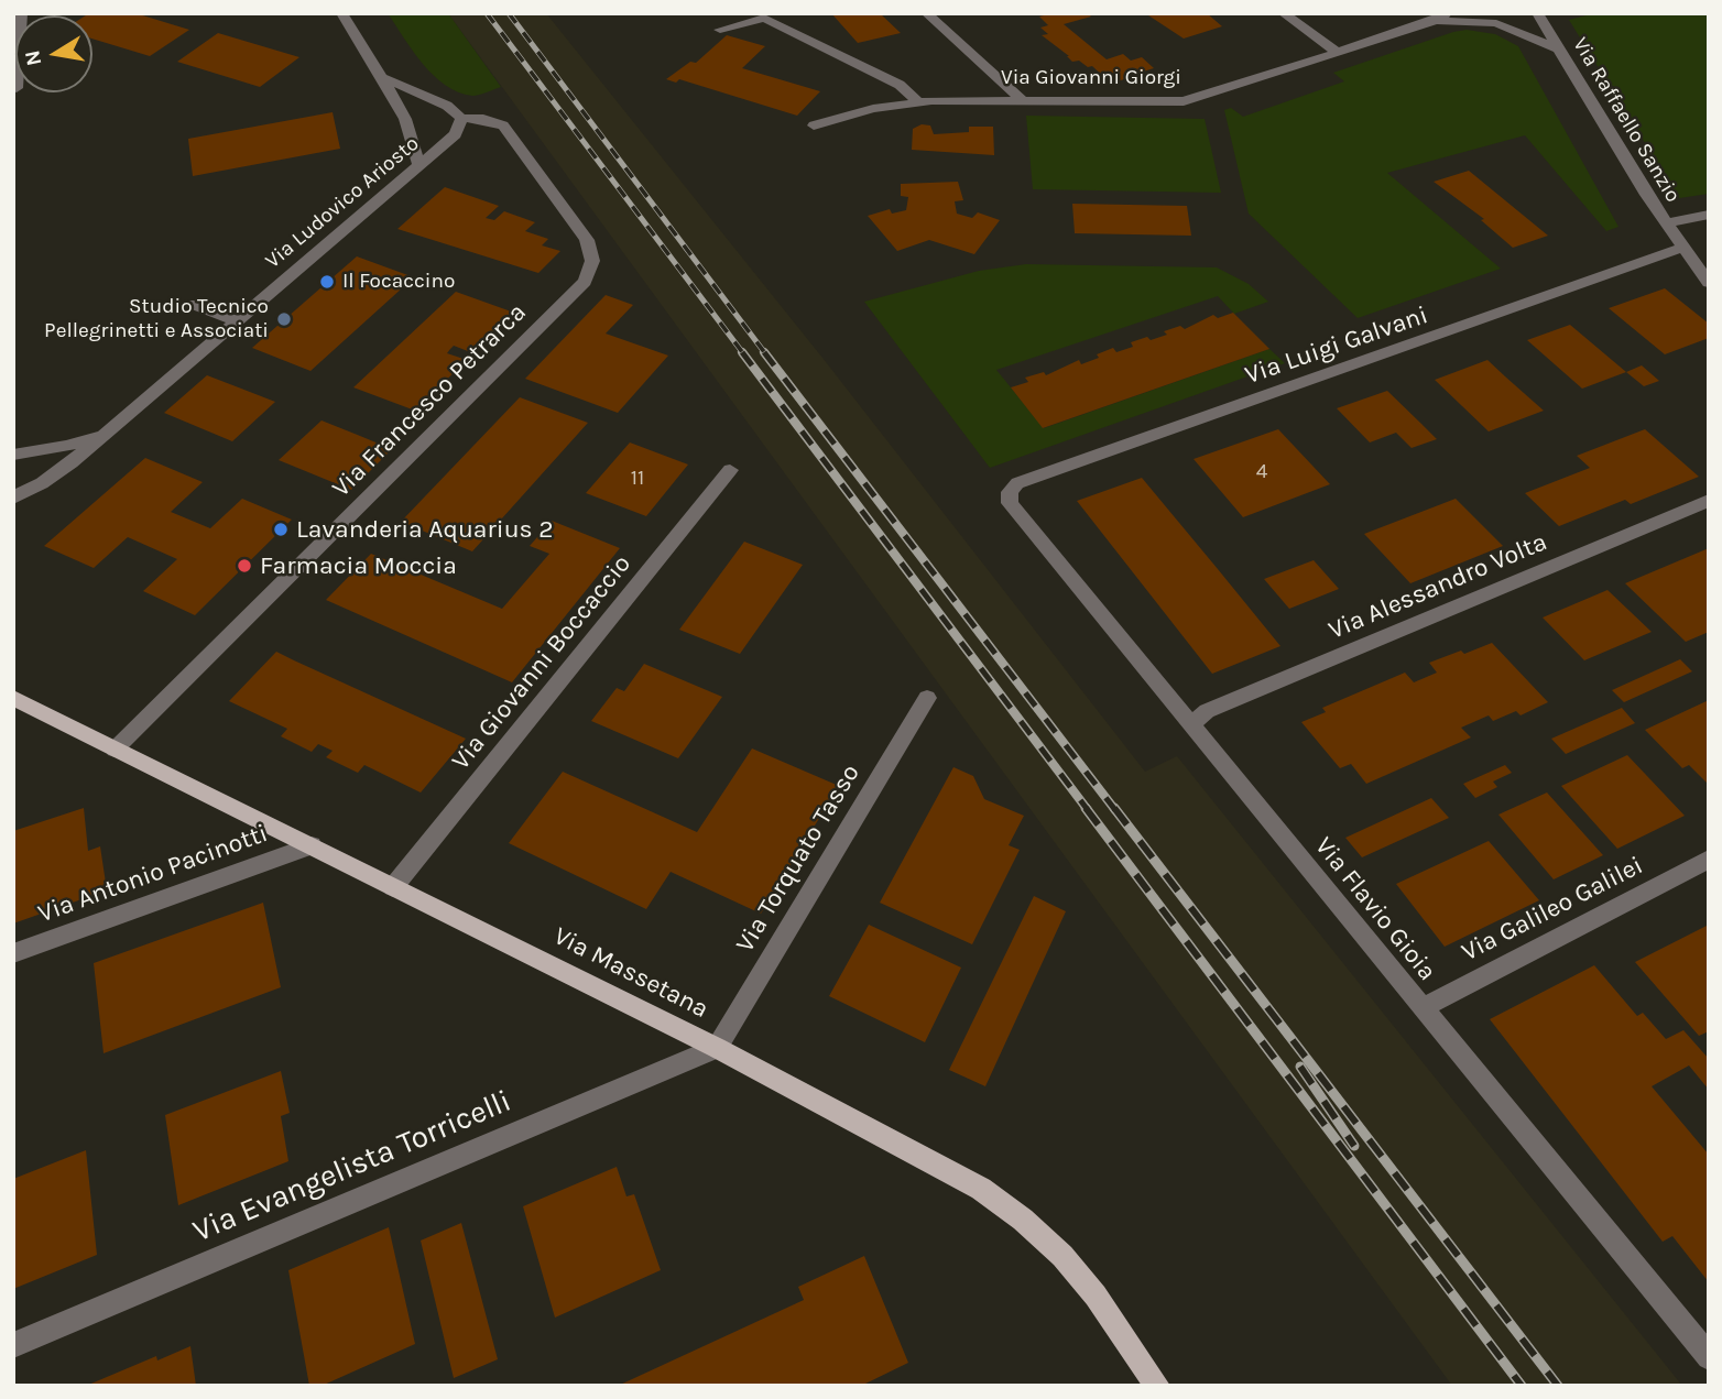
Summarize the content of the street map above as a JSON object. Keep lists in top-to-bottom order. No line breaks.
{"streets":{"main road":["Via Massetana"],"street":["Via Giovanni Giorgi","Via Raffaello Sanzio","Via Ludovico Ariosto","Via Luigi Galvani","Via Francesco Petrarca","Via Alessandro Volta","Via Giovanni Boccaccio","Via Torquato Tasso","Via Antonio Pacinotti","Via Flavio Gioia","Via Galileo Galilei","Via Evangelista Torricelli"]},"crossings":[["Via Giovanni Giorgi","Via Raffaello Sanzio"],["Via Raffaello Sanzio","Via Luigi Galvani"],["Via Ludovico Ariosto","Via Francesco Petrarca"],["Via Luigi Galvani","Via Flavio Gioia"],["Via Francesco Petrarca","Via Massetana"],["Via Alessandro Volta","Via Flavio Gioia"],["Via Giovanni Boccaccio","Via Massetana"],["Via Torquato Tasso","Via Massetana"],["Via Torquato Tasso","Via Evangelista Torricelli"],["Via Antonio Pacinotti","Via Massetana"],["Via Flavio Gioia","Via Galileo Galilei"],["Via Massetana","Via Evangelista Torricelli"]],"places":["Il Focaccino","Studio Tecnico Pellegrinetti e Associati","Lavanderia Aquarius 2","Farmacia Moccia"],"house_numbers":["4","11"],"north":"left"}
